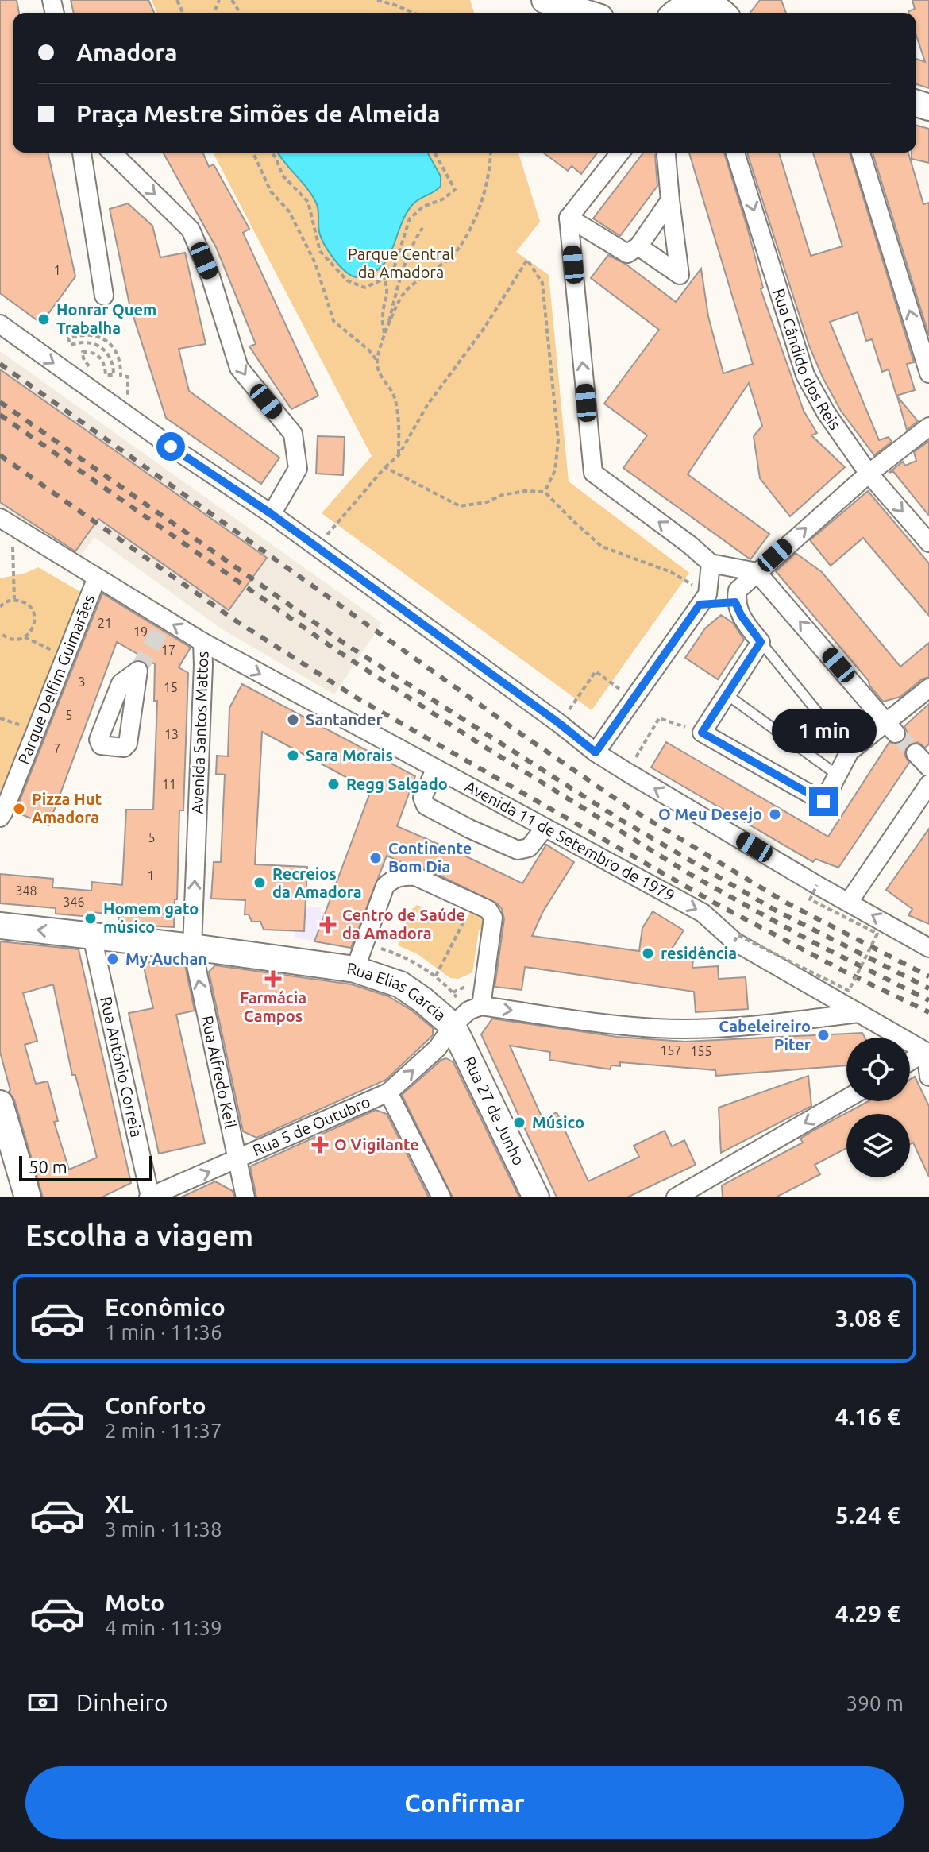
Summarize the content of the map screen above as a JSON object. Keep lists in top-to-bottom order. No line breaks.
{"streets":{"street":["Rua Cândido dos Reis","Parque Delfim Guimarães","Avenida Santos Mattos","Avenida 11 de Setembro de 1979","Rua Elias Garcia","Rua António Correia","Rua Alfredo Keil","Rua 27 de Junho","Rua 5 de Outubro"]},"crossings":[["Parque Delfim Guimarães","Avenida Santos Mattos"],["Avenida Santos Mattos","Avenida 11 de Setembro de 1979"],["Avenida Santos Mattos","Rua Elias Garcia"],["Avenida Santos Mattos","Rua Alfredo Keil"],["Rua Elias Garcia","Rua António Correia"],["Rua Elias Garcia","Rua Alfredo Keil"],["Rua Elias Garcia","Rua 27 de Junho"],["Rua Elias Garcia","Rua 5 de Outubro"],["Rua António Correia","Rua 5 de Outubro"],["Rua Alfredo Keil","Rua 5 de Outubro"],["Rua 27 de Junho","Rua 5 de Outubro"]],"one_way":["Avenida Santos Mattos","Rua Alfredo Keil","Rua 5 de Outubro"],"parks":["Parque Central da Amadora"],"places":{"other":["Honrar Quem Trabalha","Santander","Sara Morais","Regg Salgado","Pizza Hut Amadora","O Meu Desejo","Continente Bom Dia","Recreios da Amadora","Homem gato músico","residência","My Auchan","Cabeleireiro Piter","Músico"],"health":["Centro de Saúde da Amadora","Farmácia Campos","O Vigilante"]},"house_numbers":["1","21","19","17","3","15","5","13","7","11","5","1","348","346","157","155"],"scale_bar":"50 m","page":{"banner":["Amadora","Praça Mestre Simões de Almeida"],"bubble":"1 min","scale":"50 m","heading":"Escolha a viagem","list":[{"name":"Econômico","note":"1 min · 11:36","value":"3.08 €"},{"name":"Conforto","note":"2 min · 11:37","value":"4.16 €"},{"name":"XL","note":"3 min · 11:38","value":"5.24 €"},{"name":"Moto","note":"4 min · 11:39","value":"4.29 €"}],"pay":["Dinheiro","390 m"],"buttons":"Confirmar"}}
